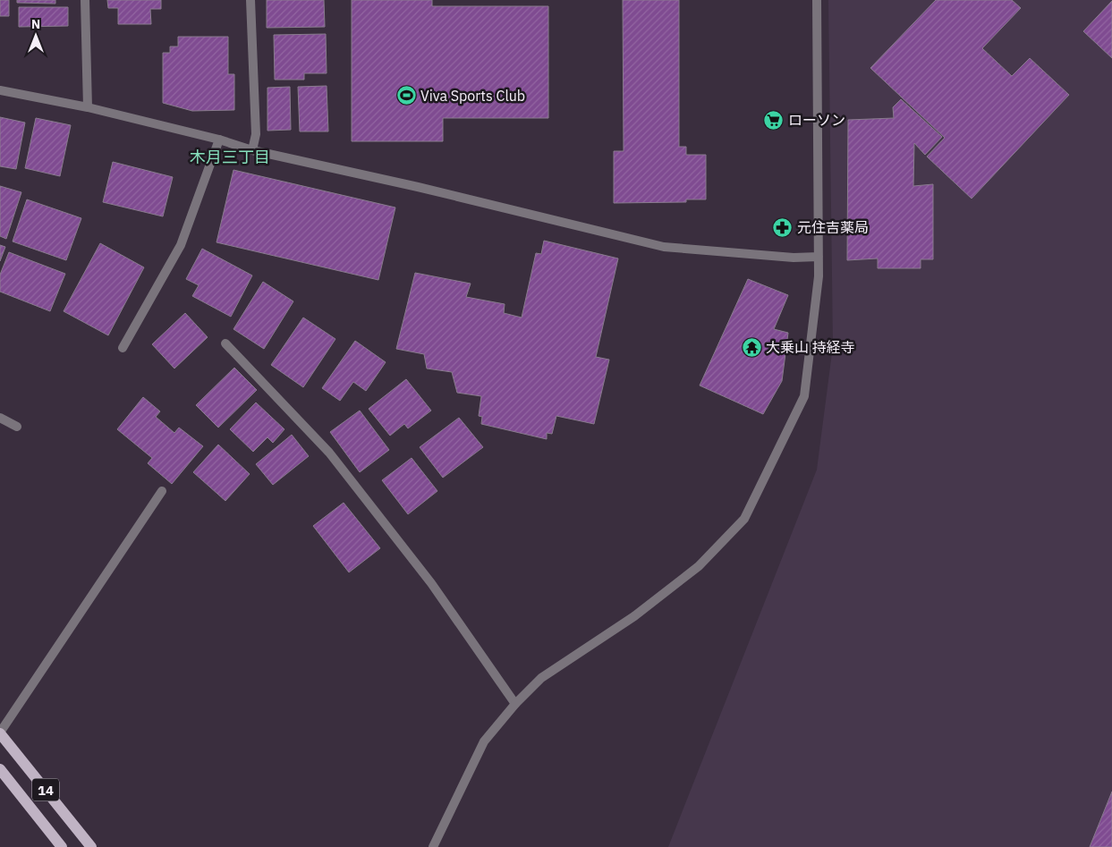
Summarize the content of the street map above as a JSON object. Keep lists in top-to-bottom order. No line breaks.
{"streets":{"main road":["14"]},"districts":["木月三丁目"],"places":{"sports":["Viva Sports Club"],"supermarket":["ローソン"],"pharmacy":["元住吉薬局"],"temple":["大乗山 持経寺"]},"north":"top"}
